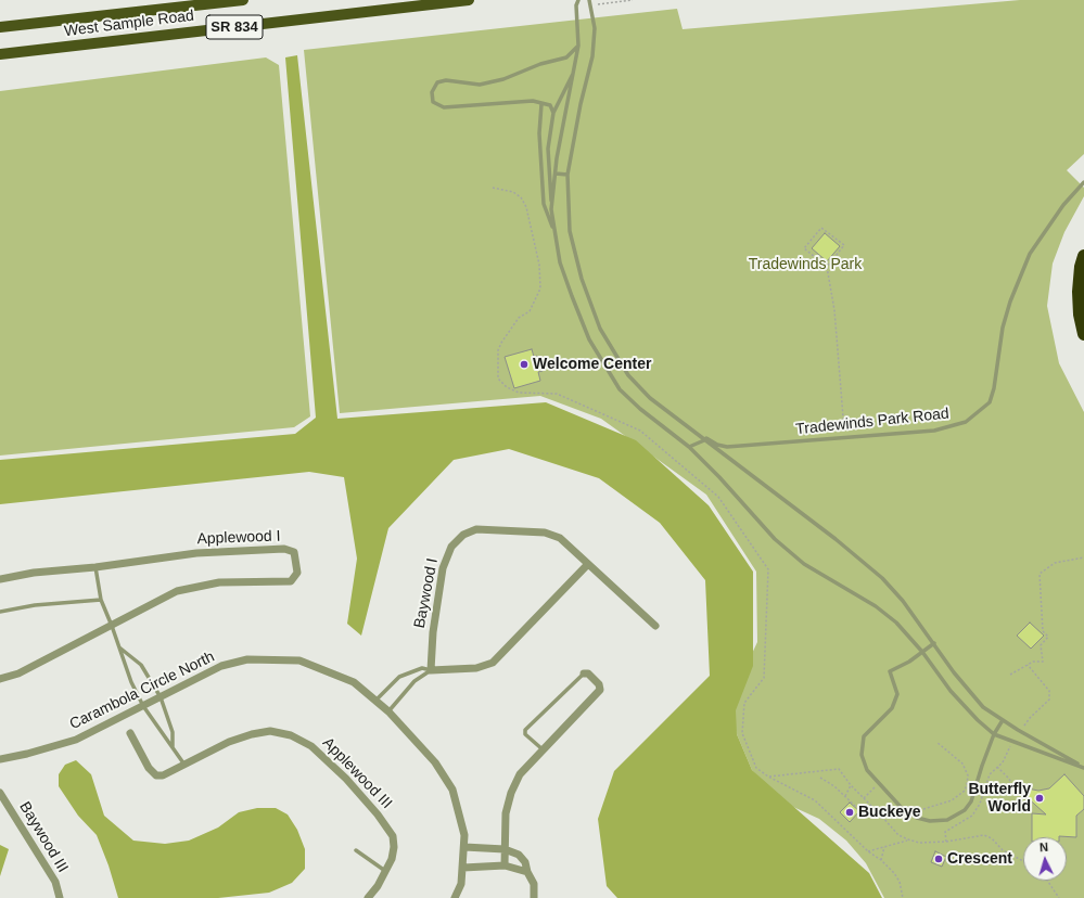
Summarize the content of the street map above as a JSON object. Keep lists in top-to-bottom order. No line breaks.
{"streets":{"main road":["West Sample Road","SR 834"],"street":["Applewood I","Baywood I","Carambola Circle North","Applewood III","Baywood III"],"lane":["Tradewinds Park Road"]},"parks":["Tradewinds Park"],"places":["Welcome Center","Butterfly World","Buckeye","Crescent"],"north":"top"}
